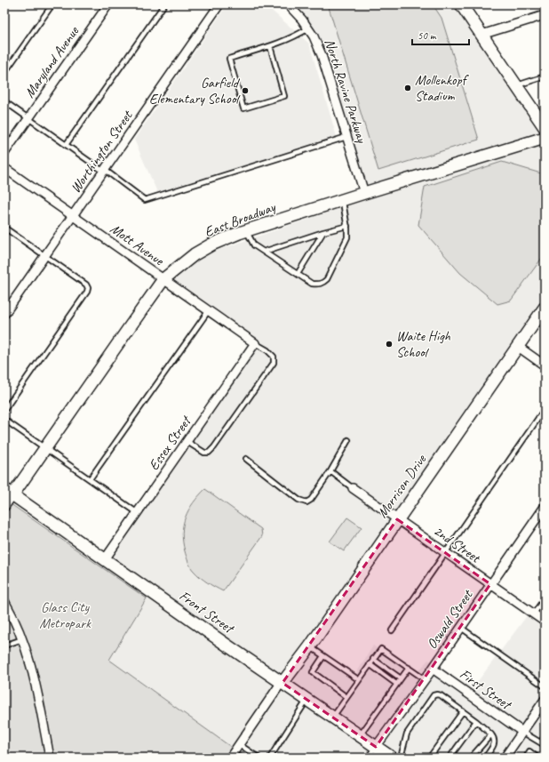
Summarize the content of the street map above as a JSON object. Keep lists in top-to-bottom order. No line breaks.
{"streets":{"street":["Maryland Avenue","North Ravine Parkway","Worthington Street","East Broadway","Mott Avenue","Essex Street","Morrison Drive","2nd Street","Front Street","Oswald Street","First Street"]},"crossings":[["North Ravine Parkway","East Broadway"],["Worthington Street","Mott Avenue"],["East Broadway","Mott Avenue"],["East Broadway","Front Street"],["Mott Avenue","Essex Street"],["Essex Street","Front Street"],["Morrison Drive","2nd Street"],["Morrison Drive","Front Street"],["2nd Street","Oswald Street"],["Front Street","Oswald Street"],["Oswald Street","First Street"]],"parks":["Glass City Metropark"],"places":["Mollenkopf Stadium","Garfield Elementary School","Waite High School"],"scale_bar":"50 m"}
